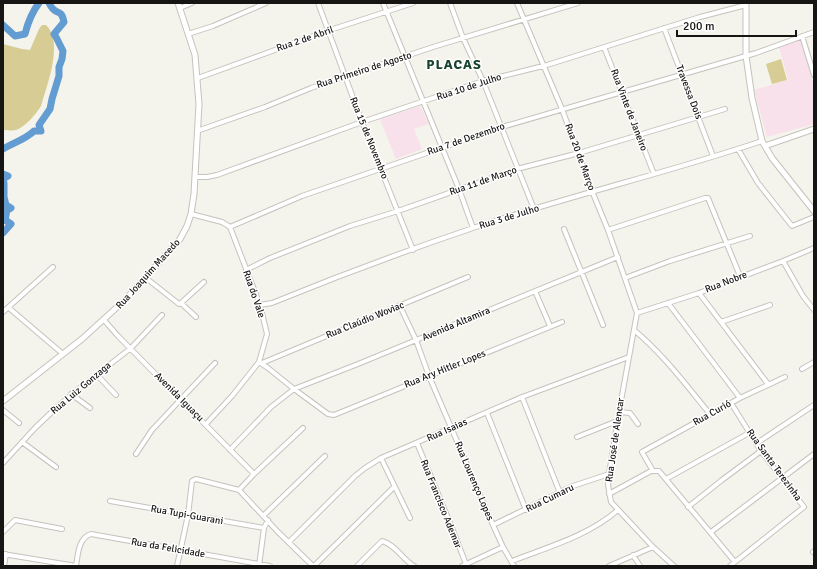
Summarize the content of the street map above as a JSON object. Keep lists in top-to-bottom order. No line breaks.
{"streets":{"street":["Rua 2 de Abril","Rua Primeiro de Agosto","Rua 10 de Julho","Travessa Dois","Rua Vinte de Janeiro","Rua 15 de Novembro","Rua 7 de Dezembro","Rua 20 de Março","Rua 11 de Março","Rua 3 de Julho","Rua Joaquim Macedo","Rua Nobre","Rua do Vale","Rua Claúdio Woviac","Avenida Altamira","Rua Ary Hitler Lopes","Rua Luiz Gonzaga","Avenida Iguaçu","Rua Curió","Rua Isaias","Rua José de Alencar","Rua Santa Terezinha","Rua Lourenço Lopes","Rua Cumaru","Rua Francisco Ademar","Rua Tupi-Guarani","Rua da Felicidade"]},"crossings":[["Rua 2 de Abril","Rua 15 de Novembro"],["Rua 2 de Abril","Rua Joaquim Macedo"],["Rua Primeiro de Agosto","Rua 15 de Novembro"],["Rua Primeiro de Agosto","Rua 20 de Março"],["Rua Primeiro de Agosto","Rua Joaquim Macedo"],["Rua 10 de Julho","Travessa Dois"],["Rua 10 de Julho","Rua Vinte de Janeiro"],["Rua 10 de Julho","Rua 15 de Novembro"],["Rua 10 de Julho","Rua 20 de Março"],["Rua 10 de Julho","Rua Joaquim Macedo"],["Travessa Dois","Rua 7 de Dezembro"],["Travessa Dois","Rua 11 de Março"],["Travessa Dois","Rua 3 de Julho"],["Rua Vinte de Janeiro","Rua 7 de Dezembro"],["Rua Vinte de Janeiro","Rua 11 de Março"],["Rua Vinte de Janeiro","Rua 3 de Julho"],["Rua 15 de Novembro","Rua 7 de Dezembro"],["Rua 15 de Novembro","Rua 11 de Março"],["Rua 15 de Novembro","Rua 3 de Julho"],["Rua 7 de Dezembro","Rua 20 de Março"],["Rua 7 de Dezembro","Rua do Vale"],["Rua 20 de Março","Rua 11 de Março"],["Rua 20 de Março","Rua 3 de Julho"],["Rua 20 de Março","Rua Nobre"],["Rua 20 de Março","Avenida Altamira"],["Rua 20 de Março","Rua José de Alencar"],["Rua 11 de Março","Rua do Vale"],["Rua 3 de Julho","Rua do Vale"],["Rua Joaquim Macedo","Avenida Iguaçu"],["Rua Nobre","Rua José de Alencar"],["Rua do Vale","Rua Claúdio Woviac"],["Rua Claúdio Woviac","Rua Lourenço Lopes"],["Avenida Altamira","Rua Ary Hitler Lopes"],["Avenida Altamira","Avenida Iguaçu"],["Avenida Altamira","Rua Lourenço Lopes"],["Rua Ary Hitler Lopes","Rua Lourenço Lopes"],["Rua Luiz Gonzaga","Avenida Iguaçu"],["Rua Curió","Rua Santa Terezinha"],["Rua Isaias","Rua José de Alencar"],["Rua Isaias","Rua Lourenço Lopes"],["Rua Isaias","Rua Francisco Ademar"],["Rua José de Alencar","Rua Cumaru"],["Rua Lourenço Lopes","Rua Cumaru"]],"districts":["PLACAS"],"scale_bar":"200 m"}
